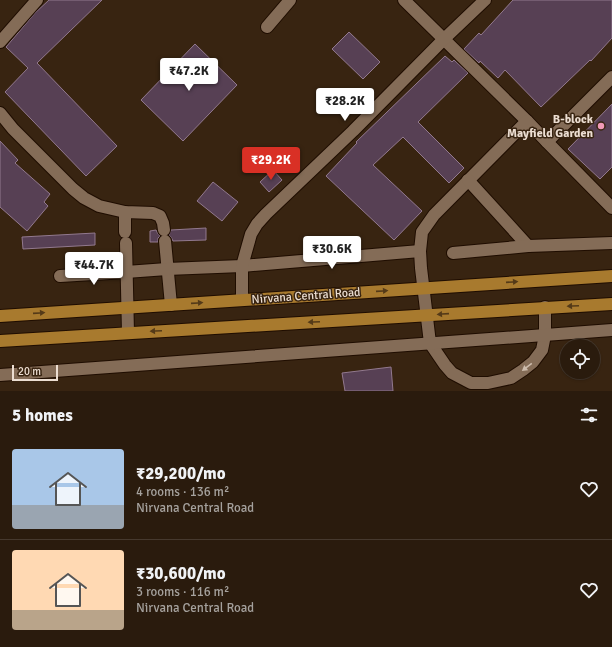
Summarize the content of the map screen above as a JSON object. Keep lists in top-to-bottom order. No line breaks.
{"streets":{"main road":["Nirvana Central Road"]},"places":["B-block Mayfield Garden"],"scale_bar":"20 m","page":{"price":["₹47.2K","₹28.2K","₹29.2K","₹30.6K","₹44.7K"],"scale":"20 m","heading":"5 homes","list":[{"name":"₹29,200/mo","note":"4 rooms · 136 m² · Nirvana Central Road"},{"name":"₹30,600/mo","note":"3 rooms · 116 m² · Nirvana Central Road"}]}}
